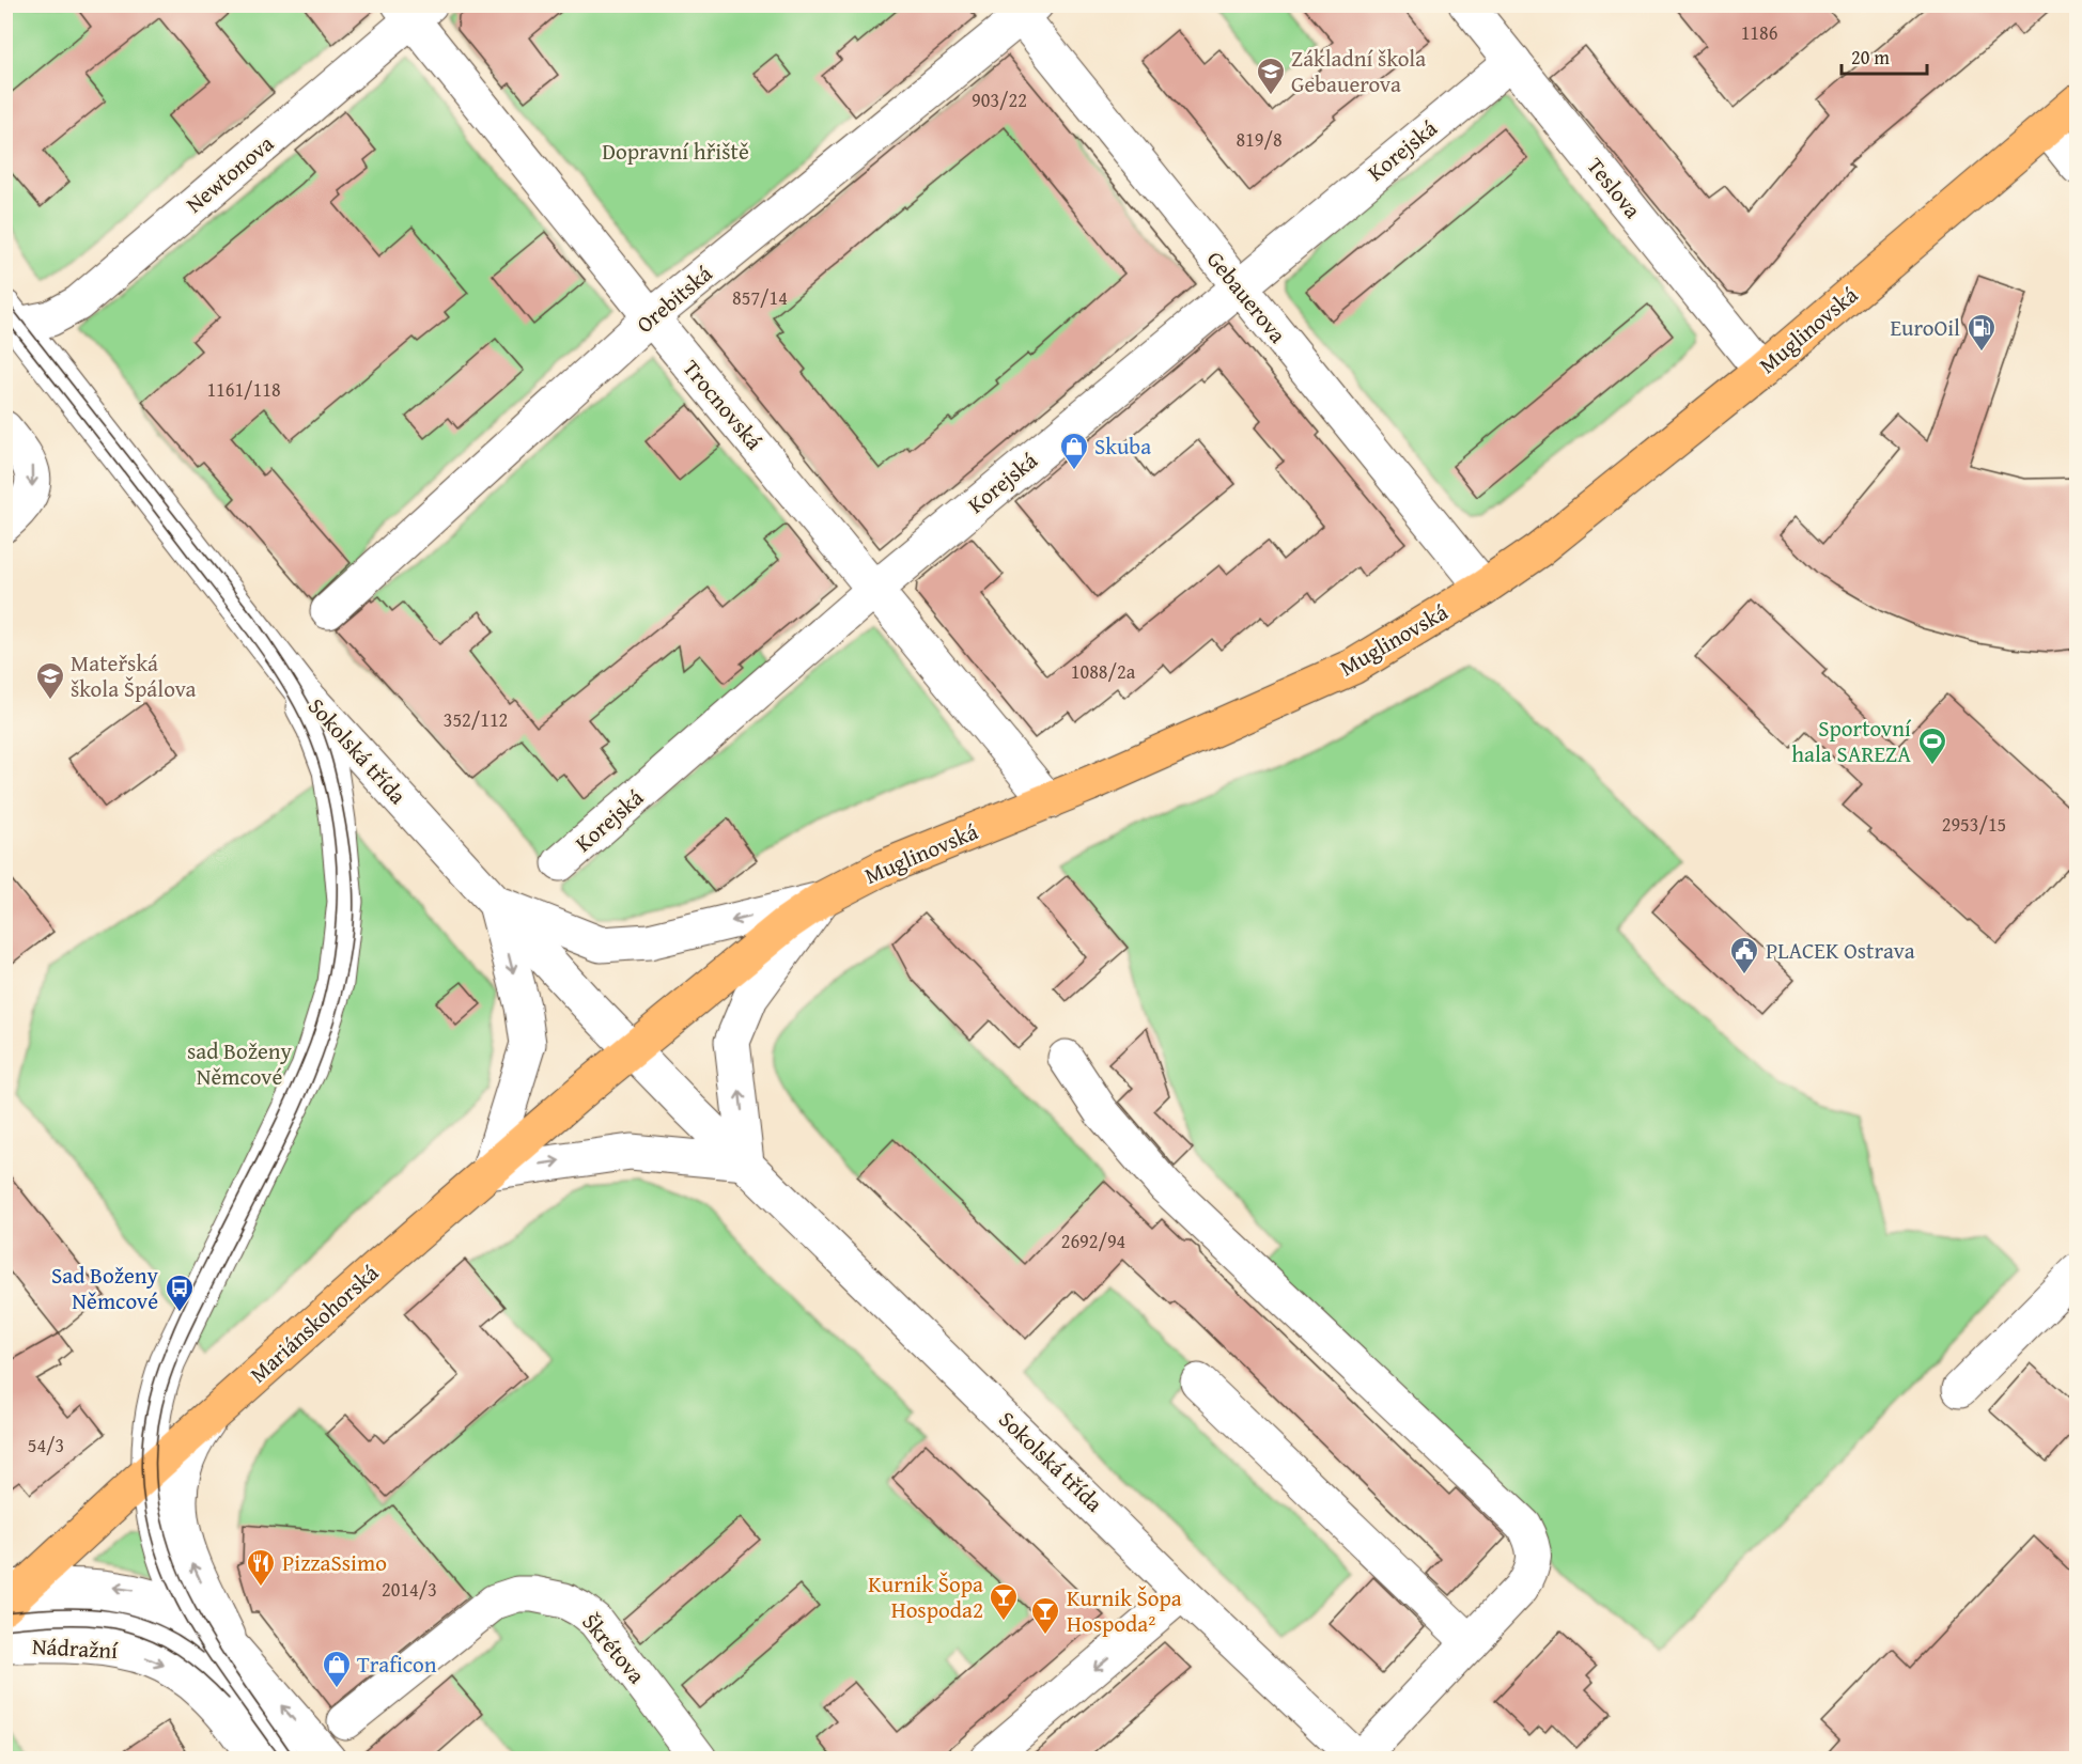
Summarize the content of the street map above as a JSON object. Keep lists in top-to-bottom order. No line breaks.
{"streets":{"main road":["Muglinovská","Mariánskohorská"],"street":["Korejská","Newtonova","Teslova","Gebauerova","Orebitská","Trocnovská","Sokolská třída","Nádražní","Škrétova"]},"crossings":[["Korejská","Teslova"],["Korejská","Gebauerova"],["Korejská","Trocnovská"],["Newtonova","Trocnovská"],["Newtonova","Sokolská třída"],["Teslova","Muglinovská"],["Gebauerova","Orebitská"],["Gebauerova","Muglinovská"],["Orebitská","Trocnovská"],["Muglinovská","Trocnovská"],["Muglinovská","Sokolská třída"],["Muglinovská","Mariánskohorská"],["Sokolská třída","Mariánskohorská"]],"parks":["Dopravní hřiště","sad Boženy Němcové"],"places":{"school or university":["Základní škola Gebauerova","Mateřská škola Špálova"],"fuel station":["EuroOil"],"shop":["Skuba","Traficon"],"sports":["Sportovní hala SAREZA"],"public building":["PLACEK Ostrava"],"bus stop":["Sad Boženy Němcové"],"restaurant":["PizzaSsimo"],"bar":["Kurnik Šopa Hospoda2","Kurnik Šopa Hospoda²"]},"house_numbers":["1186","903/22","819/8","857/14","1161/118","1088/2a","352/112","2953/15","2692/94","54/3","2014/3"],"scale_bar":"20 m"}
